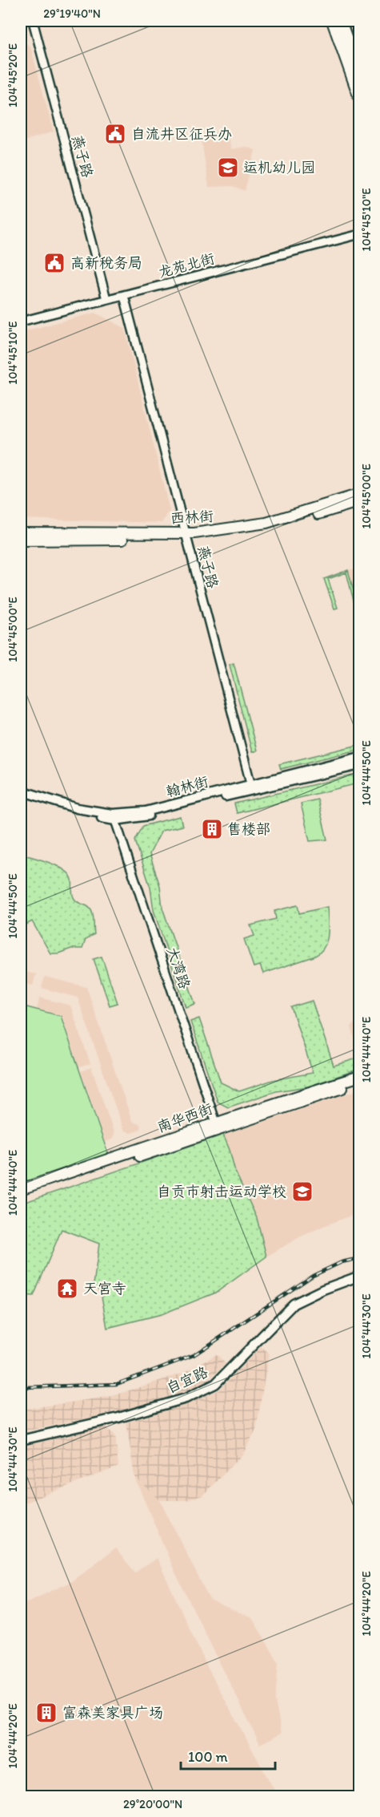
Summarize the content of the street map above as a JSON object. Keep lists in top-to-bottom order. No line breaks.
{"streets":{"main road":["西林街","南华西街"],"street":["燕子路","龙苑北街","翰林街","大湾路","自宜路"]},"crossings":[["燕子路","龙苑北街"],["燕子路","西林街"],["燕子路","翰林街"],["翰林街","大湾路"],["大湾路","南华西街"]],"places":{"public building":["自流井区征兵办","高新税务局"],"school or university":["运机幼儿园","自贡市射击运动学校"],"building":["售楼部","富森美家具广场"],"temple":["天宫寺"]},"scale_bar":"100 m","coordinates":["29°19'40\"N","104°45'20\"E","104°45'10\"E","104°45'00\"E","104°44'50\"E","104°44'40\"E","104°44'30\"E","104°44'20\"E","29°20'00\"N"]}
